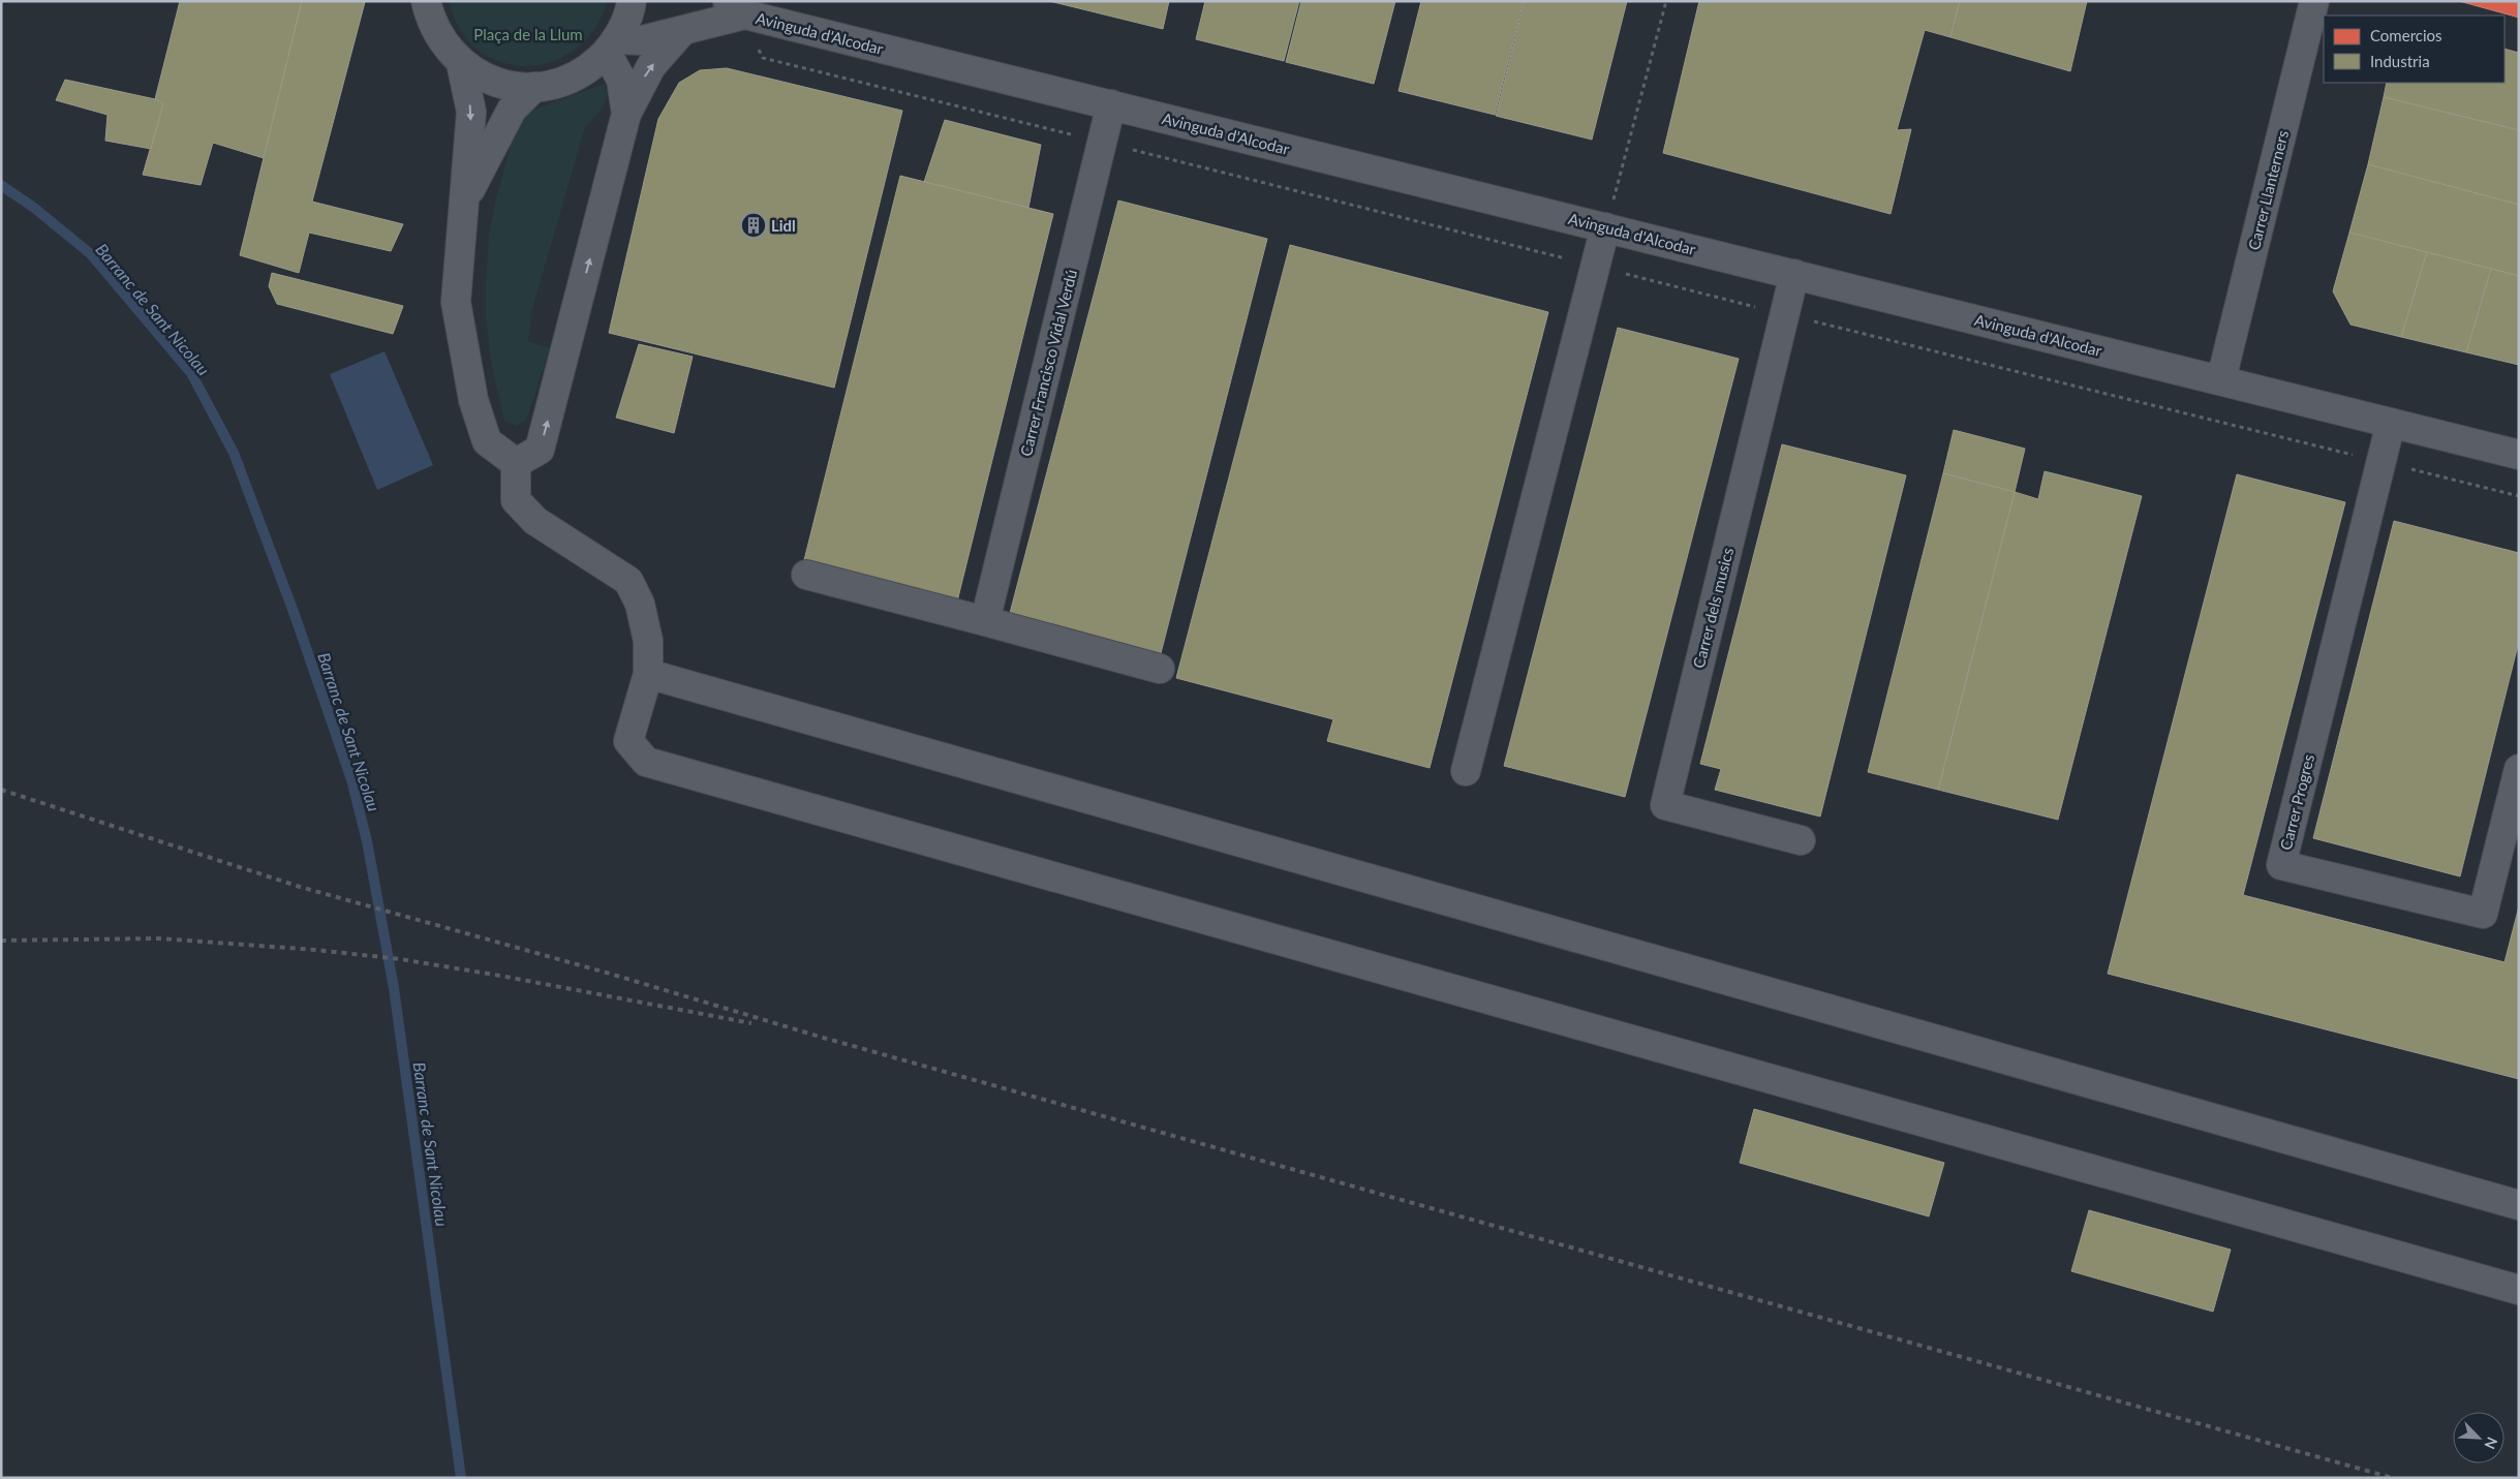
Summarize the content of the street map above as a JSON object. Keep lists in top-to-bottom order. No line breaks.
{"streets":{"street":["Avinguda d'Alcodar","Carrer Llanterners","Carrer Francisco Vidal Verdú","Carrer dels musics","Carrer Progres"]},"crossings":[["Avinguda d'Alcodar","Carrer Llanterners"],["Avinguda d'Alcodar","Carrer Francisco Vidal Verdú"],["Avinguda d'Alcodar","Carrer dels musics"],["Avinguda d'Alcodar","Carrer Progres"]],"water":["Barranc de Sant Nicolau"],"parks":["Plaça de la Llum"],"places":{"building":["Lidl"]},"legend":["Comercios","Industria"],"north":"bottom right"}
